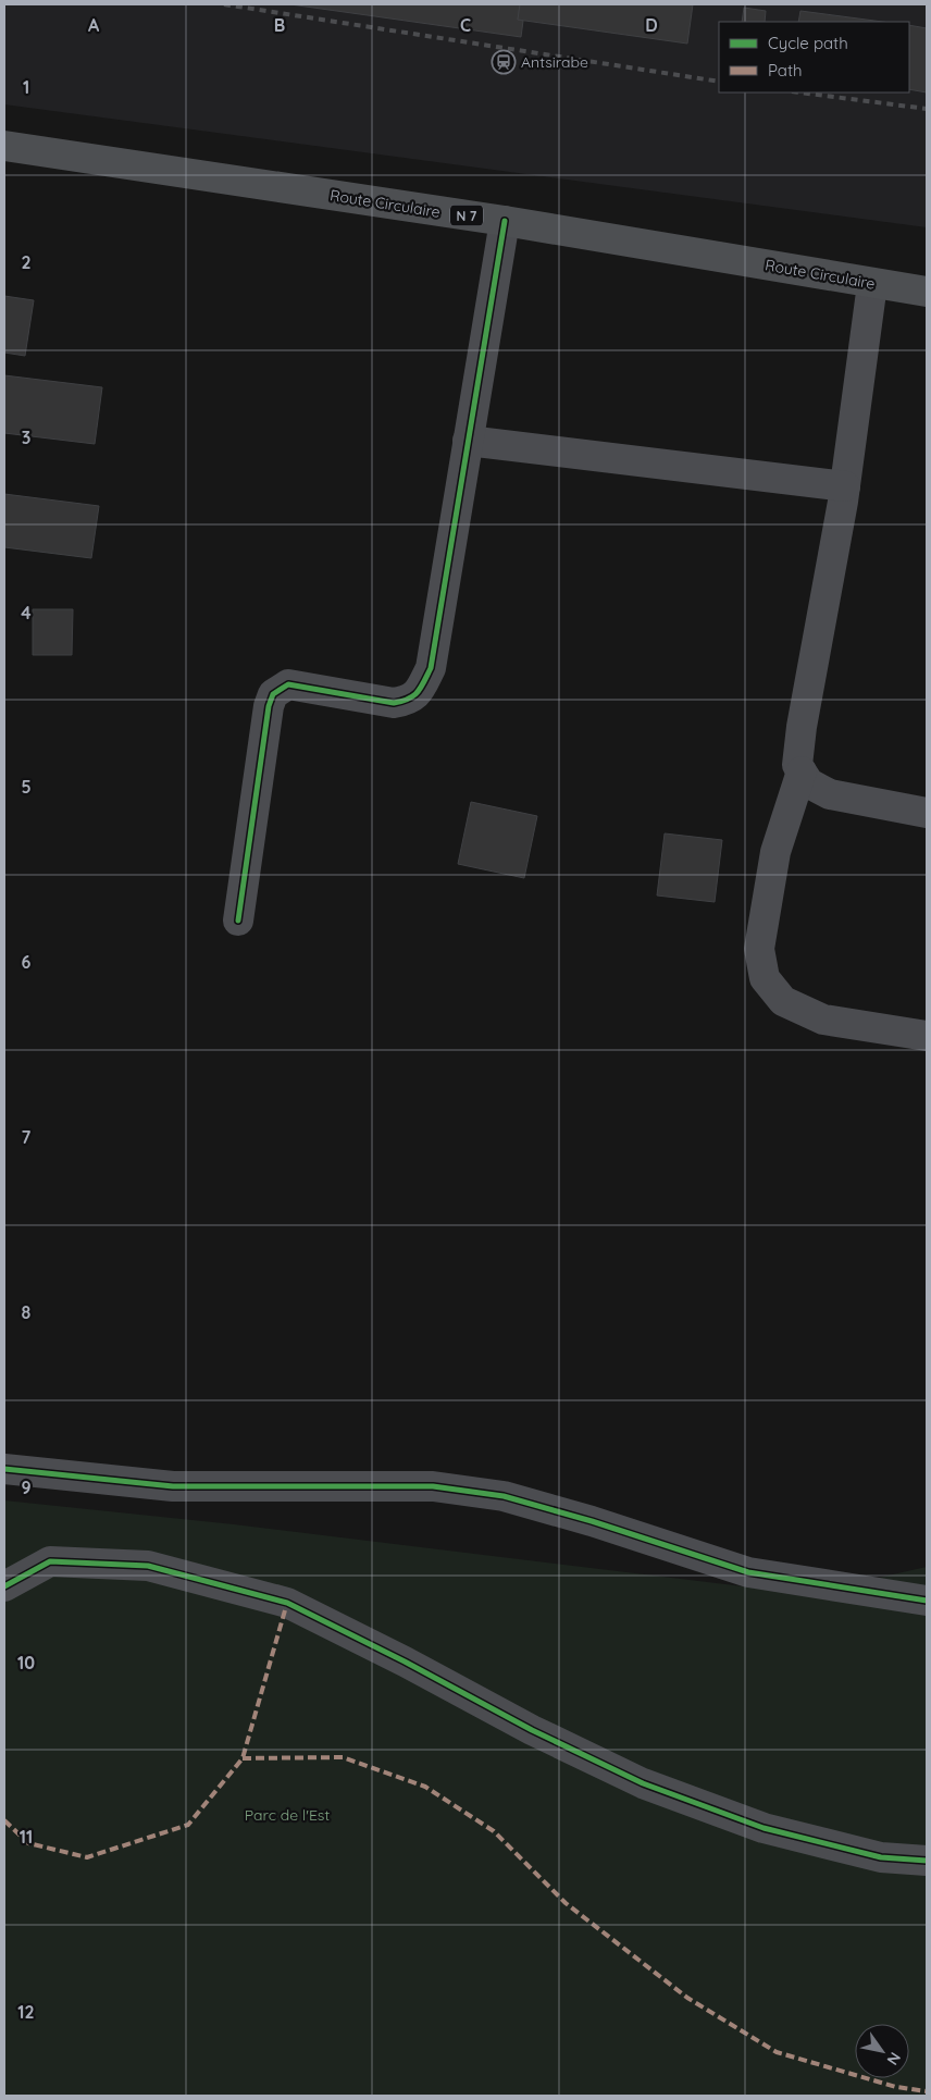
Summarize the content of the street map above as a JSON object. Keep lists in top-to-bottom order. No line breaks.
{"streets":{"main road":["Route Circulaire","N 7"]},"parks":["Parc de l'Est"],"places":{"station":["Antsirabe"]},"legend":["Cycle path","Path"],"north":"bottom right","grid":{"columns":["A","B","C","D"],"rows":["1","2","3","4","5","6","7","8","9","10","11","12"]}}
